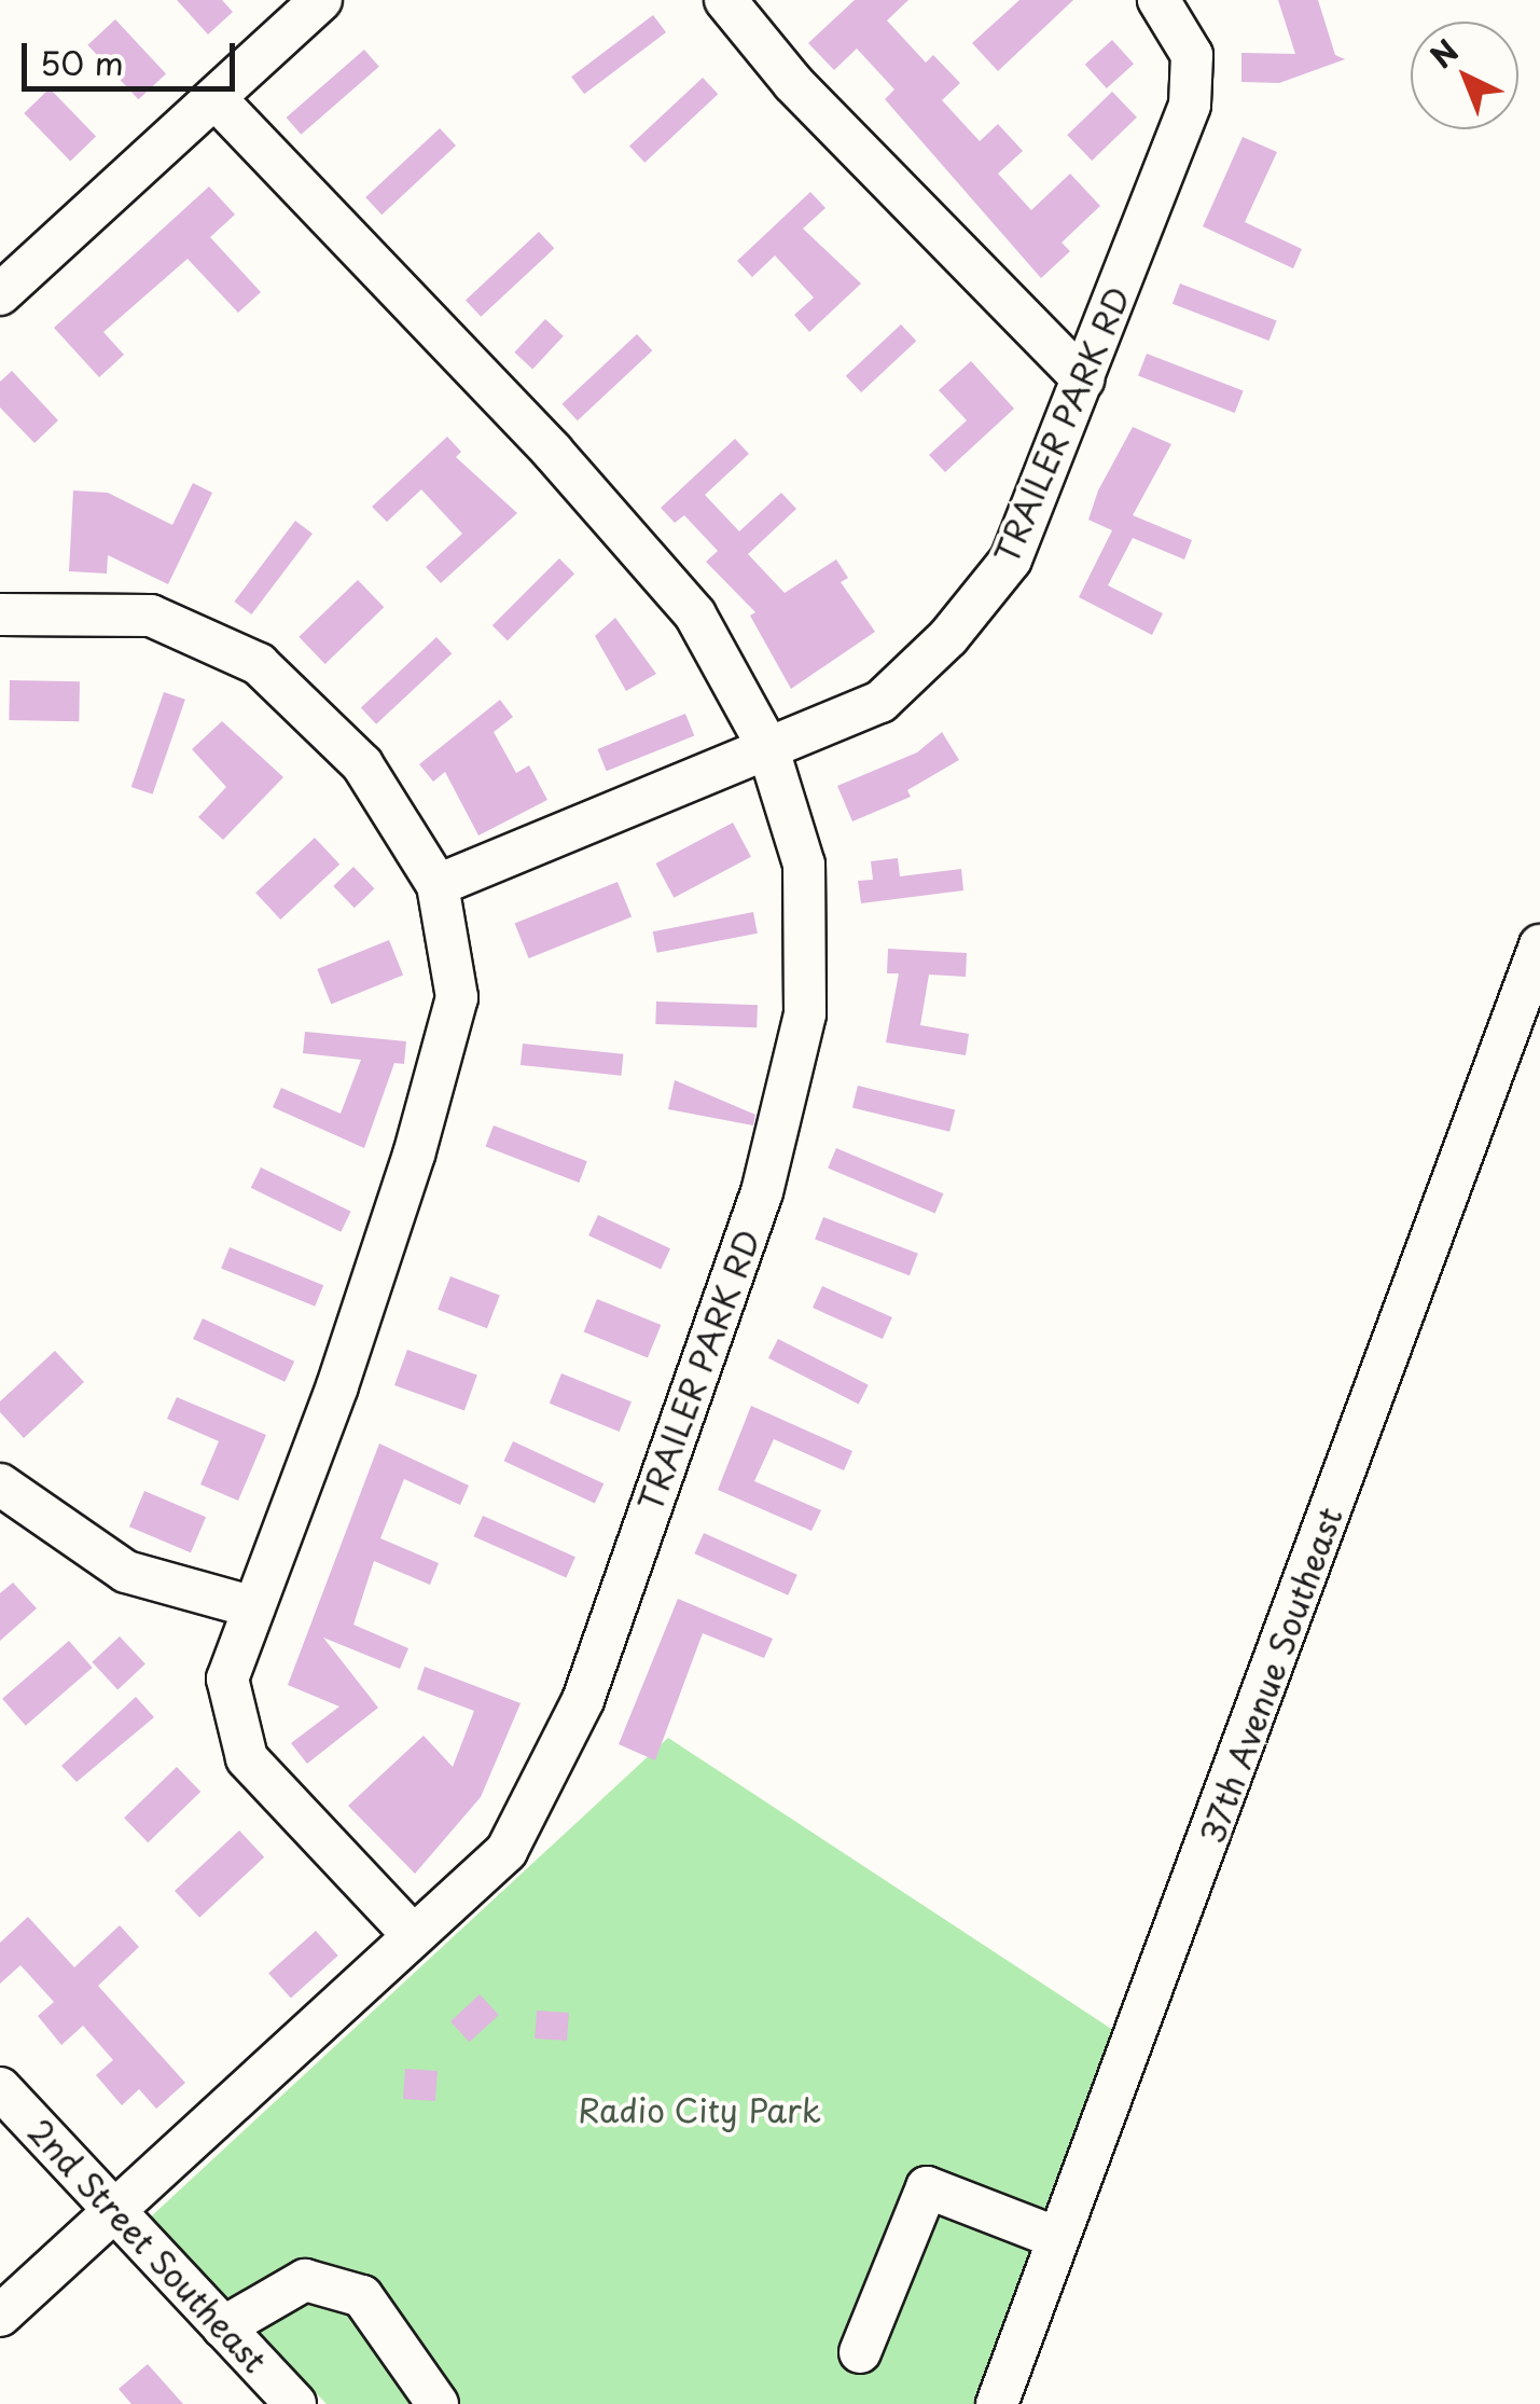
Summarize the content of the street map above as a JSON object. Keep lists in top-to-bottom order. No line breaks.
{"streets":{"street":["TRAILER PARK RD","37th Avenue Southeast","2nd Street Southeast"]},"crossings":[["TRAILER PARK RD","2nd Street Southeast"]],"parks":["Radio City Park"],"scale_bar":"50 m","north":"top left"}
